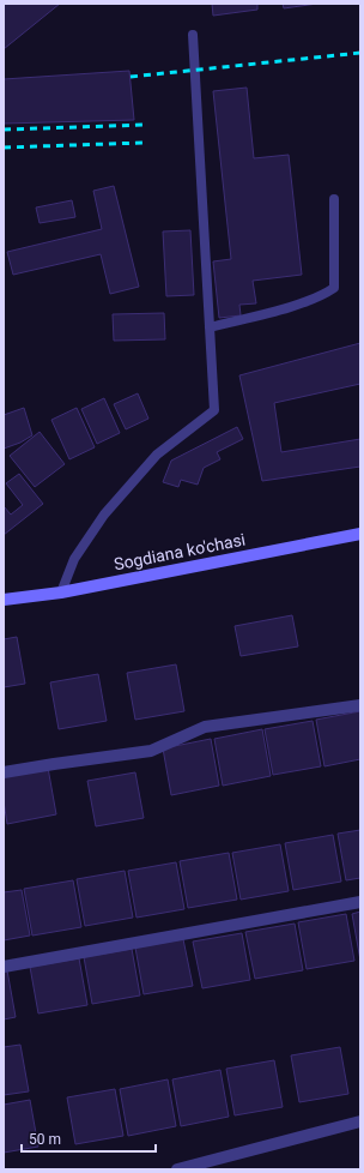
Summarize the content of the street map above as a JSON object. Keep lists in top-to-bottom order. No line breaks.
{"streets":{"street":["Sogdiana ko'chasi"]},"scale_bar":"50 m"}
